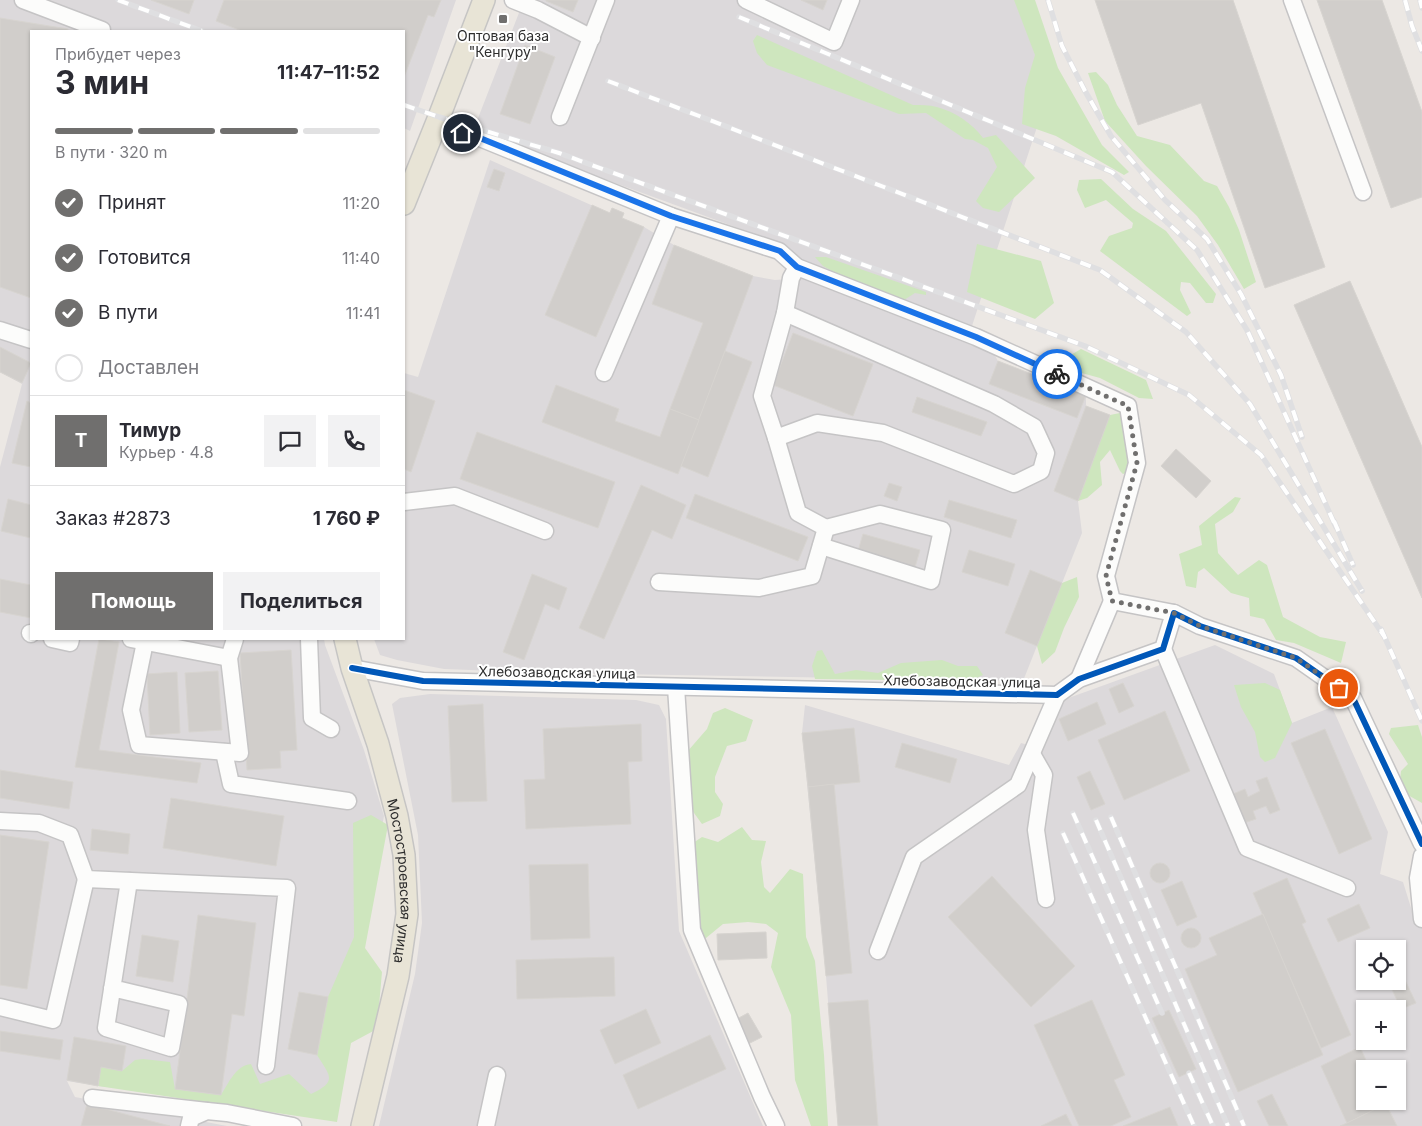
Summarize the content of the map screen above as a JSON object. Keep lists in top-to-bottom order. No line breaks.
{"streets":{"main road":["Мостостроевская улица"],"street":["Хлебозаводская улица"]},"crossings":[["Хлебозаводская улица","Мостостроевская улица"]],"places":{"transit":["Оптовая база \"Кенгуру\""]},"page":{"heading":["3 мин","Прибудет через","11:47–11:52"],"panel":["Тимур","Курьер · 4.8","Заказ #2873","1 760 ₽"],"bar":"В пути · 320 m","list":[["Принят","11:20"],["Готовится","11:40"],["В пути","11:41"],"Доставлен"],"round":"Т","buttons":["Помощь","Поделиться"],"map_buttons":["+","−"]}}
